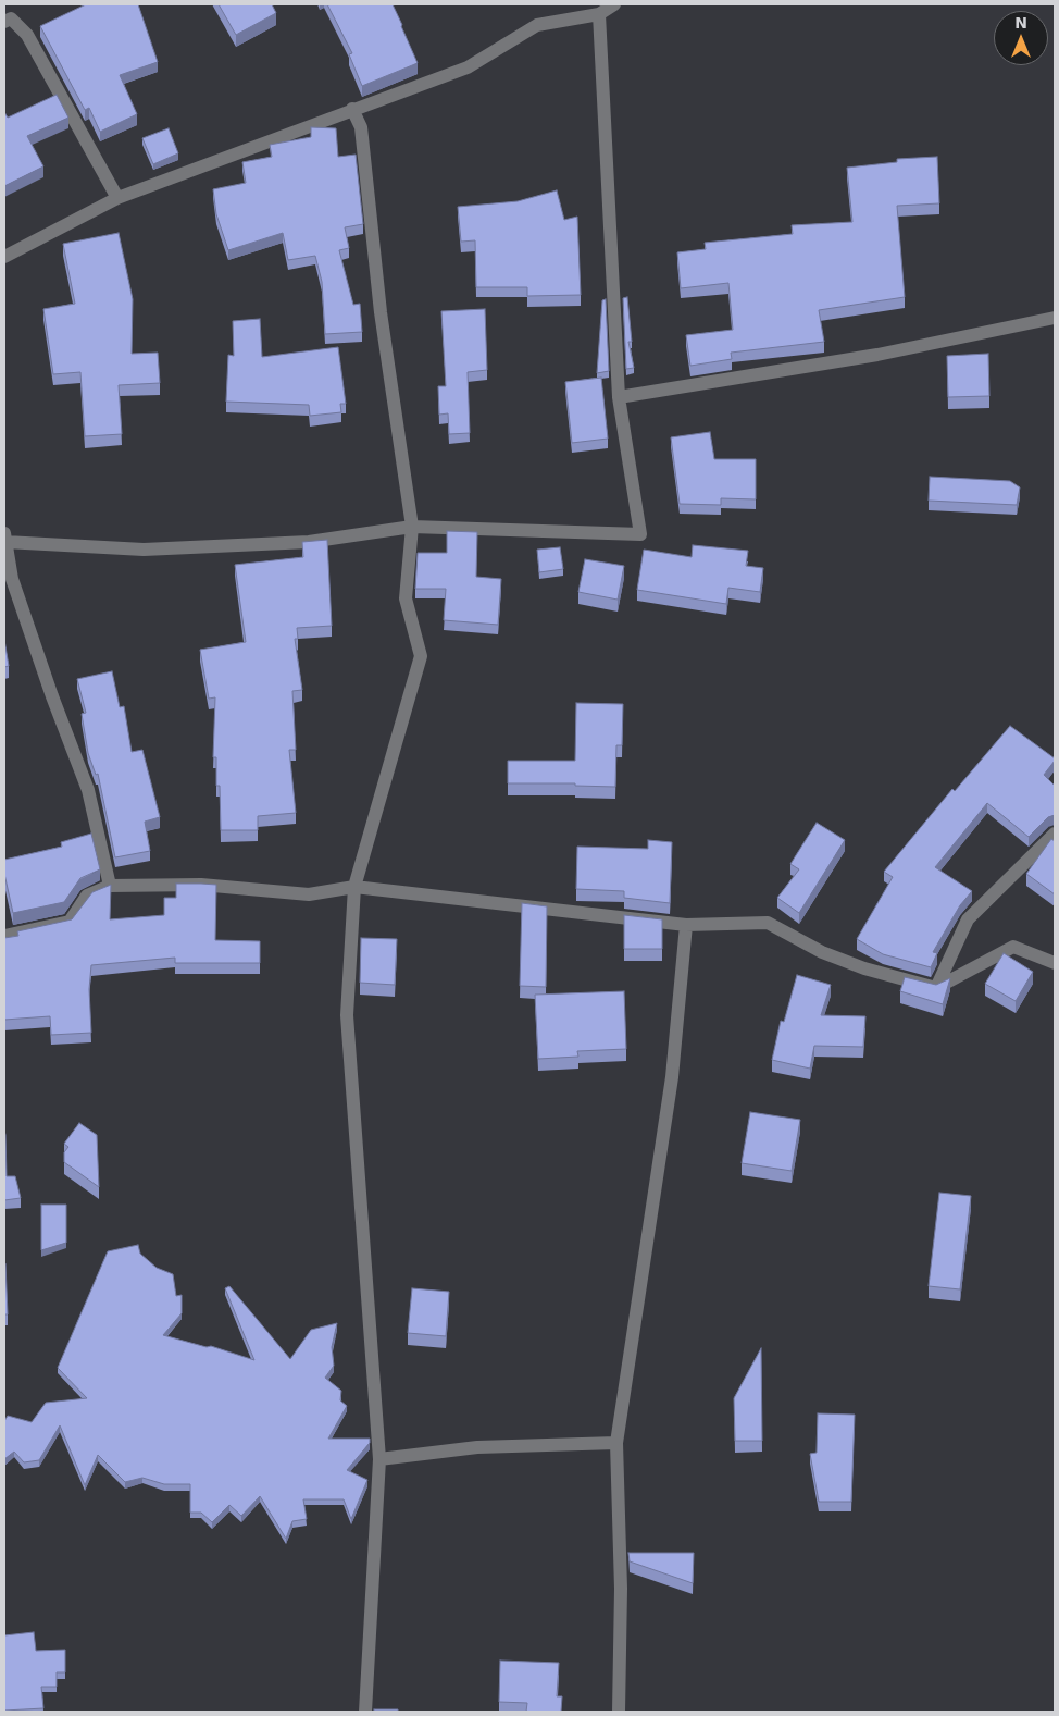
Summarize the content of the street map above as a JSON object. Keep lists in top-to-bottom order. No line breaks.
{"north":"top"}
